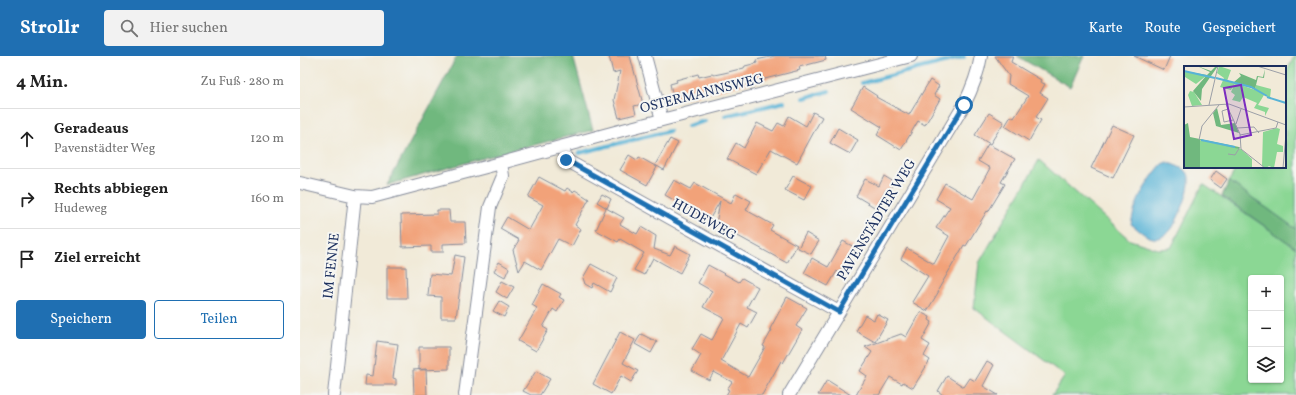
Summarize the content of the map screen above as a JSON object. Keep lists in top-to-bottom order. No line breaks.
{"streets":{"street":["OSTERMANNSWEG","HUDEWEG","PAVENSTÄDTER WEG","IM FENNE"]},"crossings":[["OSTERMANNSWEG","HUDEWEG"],["OSTERMANNSWEG","IM FENNE"],["HUDEWEG","PAVENSTÄDTER WEG"]],"page":{"header":"Strollr","search":"Hier suchen","nav":["Karte","Route","Gespeichert"],"heading":["4 Min.","Zu Fuß · 280 m"],"list":[["Geradeaus","Pavenstädter Weg","120 m"],["Rechts abbiegen","Hudeweg","160 m"],"Ziel erreicht"],"map_buttons":["+","−"],"buttons":["Speichern","Teilen"]}}
